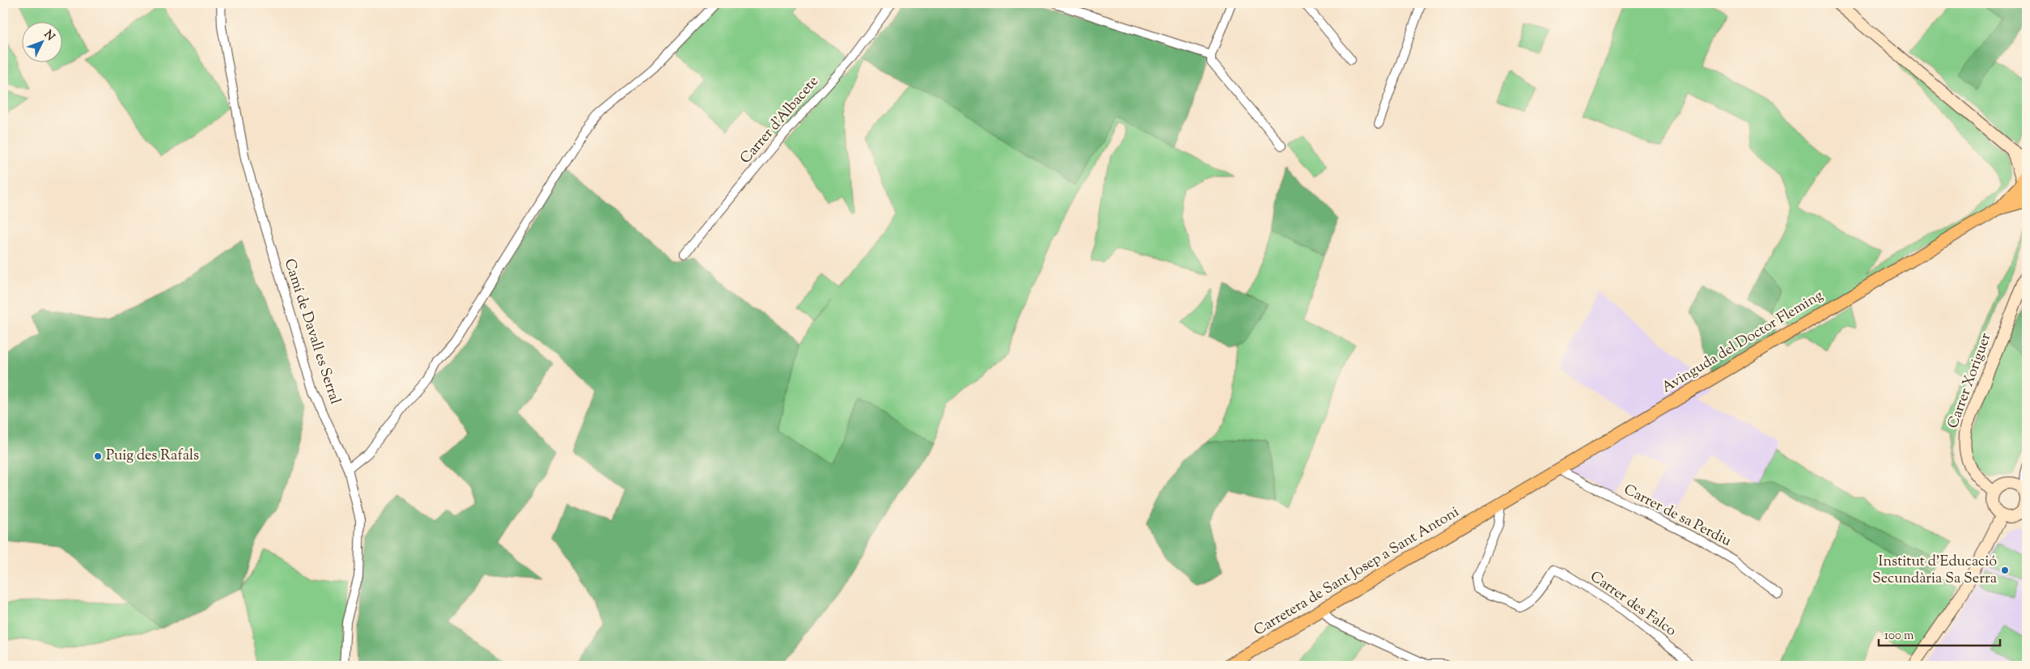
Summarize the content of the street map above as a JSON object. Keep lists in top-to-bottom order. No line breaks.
{"streets":{"main road":["Avinguda del Doctor Fleming","Carretera de Sant Josep a Sant Antoni"],"street":["Carrer d'Albacete","Camí de Davall es Serral","Carrer Xoriguer","Carrer de sa Perdiu","Carrer des Falco"]},"crossings":[["Avinguda del Doctor Fleming","Carrer de sa Perdiu"],["Avinguda del Doctor Fleming","Carretera de Sant Josep a Sant Antoni"],["Avinguda del Doctor Fleming","Carrer des Falco"],["Carretera de Sant Josep a Sant Antoni","Carrer des Falco"]],"places":["Puig des Rafals","Institut d'Educació Secundària Sa Serra"],"scale_bar":"100 m","north":"top right"}
